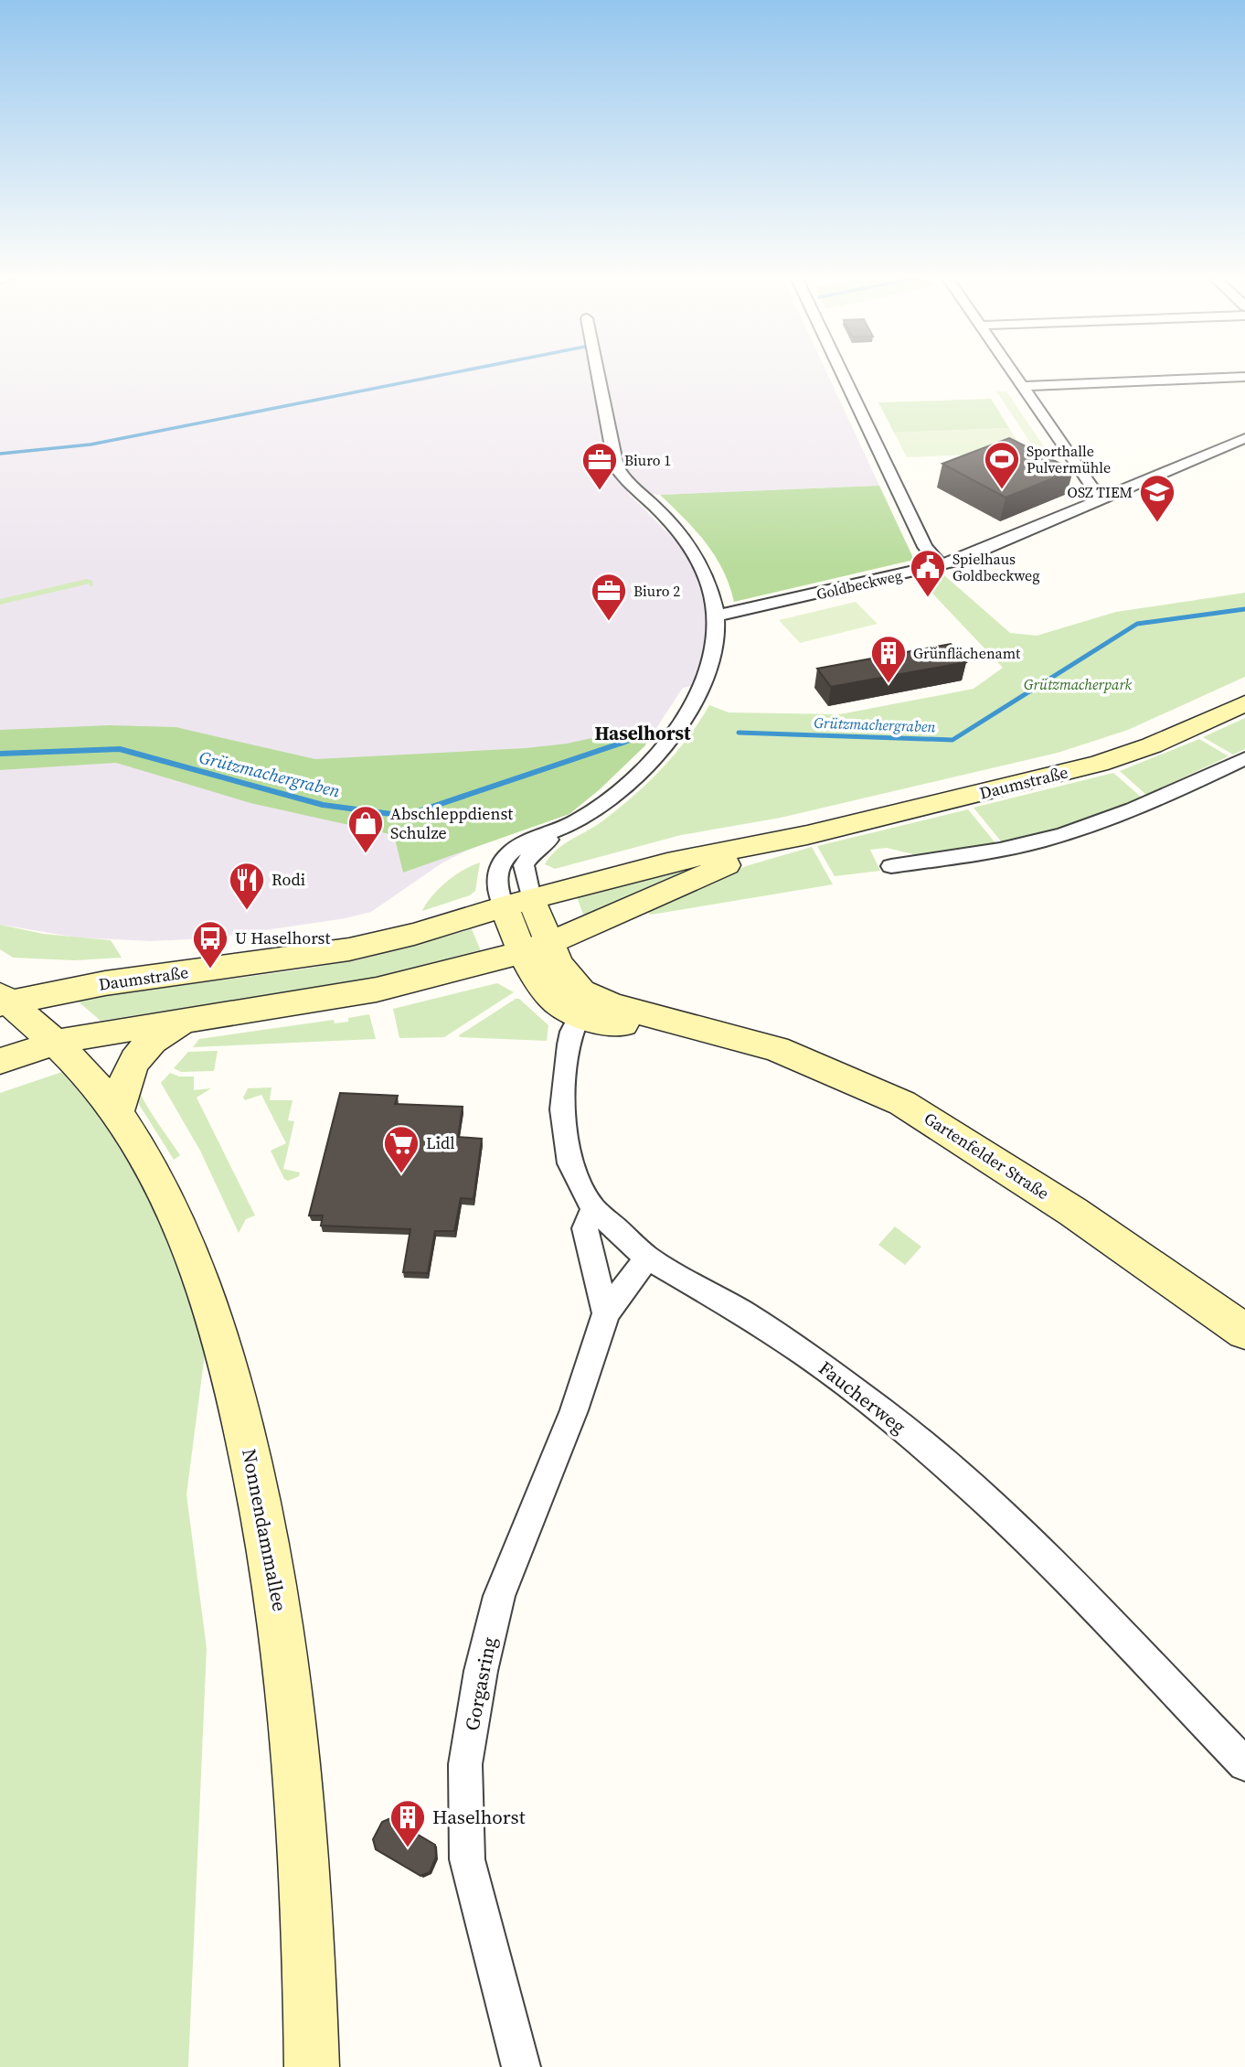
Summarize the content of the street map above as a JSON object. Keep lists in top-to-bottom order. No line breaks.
{"streets":{"main road":["Daumstraße","Gartenfelder Straße","Nonnendammallee"],"street":["Goldbeckweg","Faucherweg","Gorgasring"]},"crossings":[["Daumstraße","Gartenfelder Straße"],["Daumstraße","Nonnendammallee"],["Gartenfelder Straße","Faucherweg"],["Faucherweg","Gorgasring"]],"districts":["Haselhorst"],"water":["Grützmachergraben"],"parks":["Grützmacherpark"],"places":{"sports":["Sporthalle Pulvermühle"],"office":["Biuro 1","Biuro 2"],"school or university":["OSZ TIEM"],"public building":["Spielhaus Goldbeckweg"],"building":["Grünflächenamt","Haselhorst"],"shop":["Abschleppdienst Schulze"],"restaurant":["Rodi"],"bus stop":["U Haselhorst"],"supermarket":["Lidl"]}}
